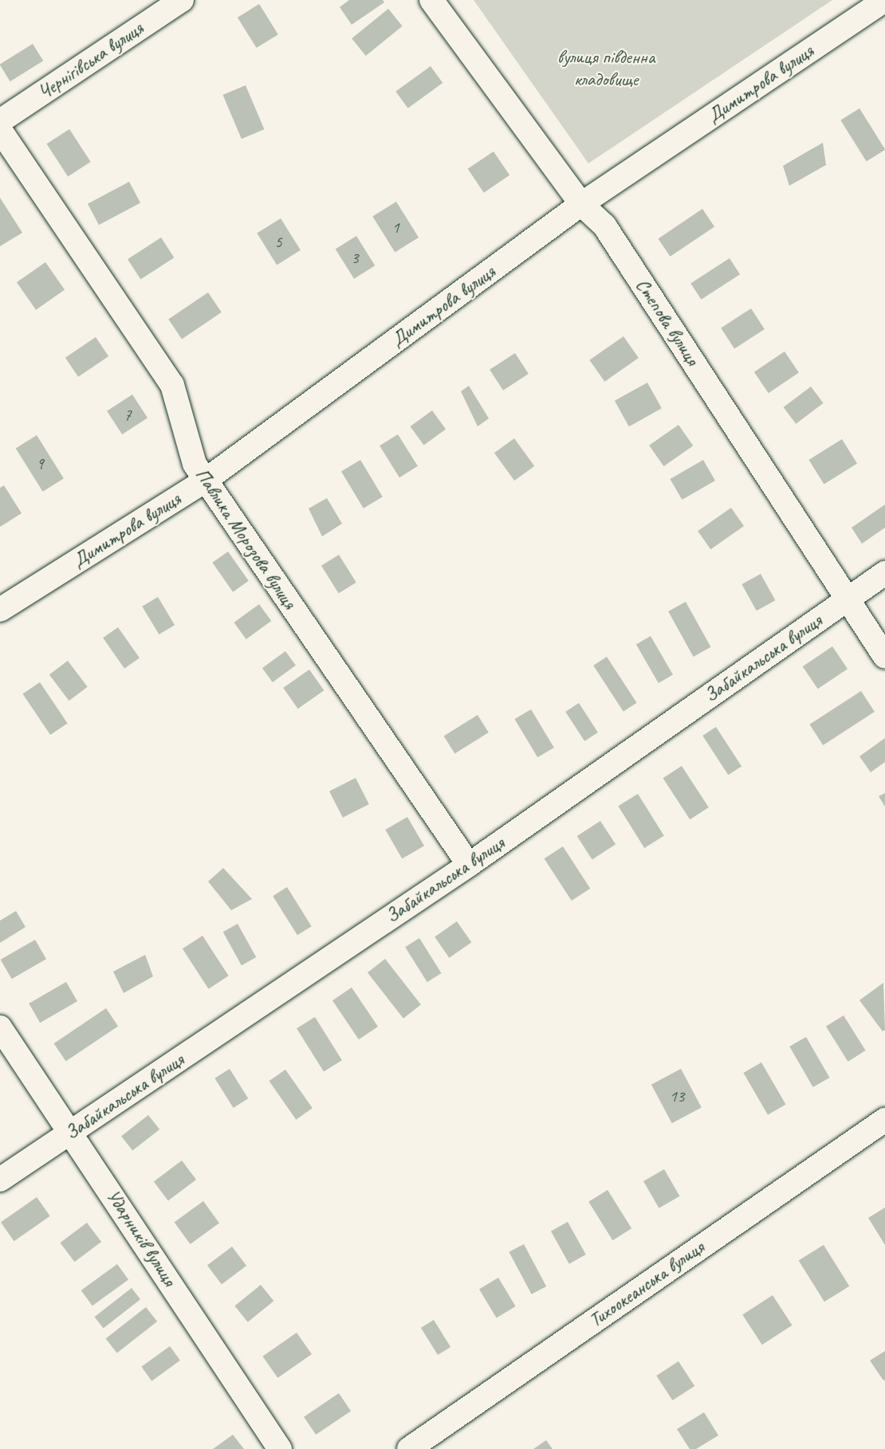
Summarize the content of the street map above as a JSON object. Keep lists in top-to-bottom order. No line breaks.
{"streets":{"street":["Чернігівська вулиця","Димитрова вулиця","Степова вулиця","Павлика Морозова вулиця","Забайкальська вулиця","Ударників вулиця","Тихоокеанська вулиця"]},"crossings":[["Димитрова вулиця","Степова вулиця"],["Димитрова вулиця","Павлика Морозова вулиця"],["Степова вулиця","Забайкальська вулиця"],["Павлика Морозова вулиця","Забайкальська вулиця"],["Забайкальська вулиця","Ударників вулиця"]],"parks":["вулиця південна кладовище"],"house_numbers":["1","5","3","7","9","13"]}
